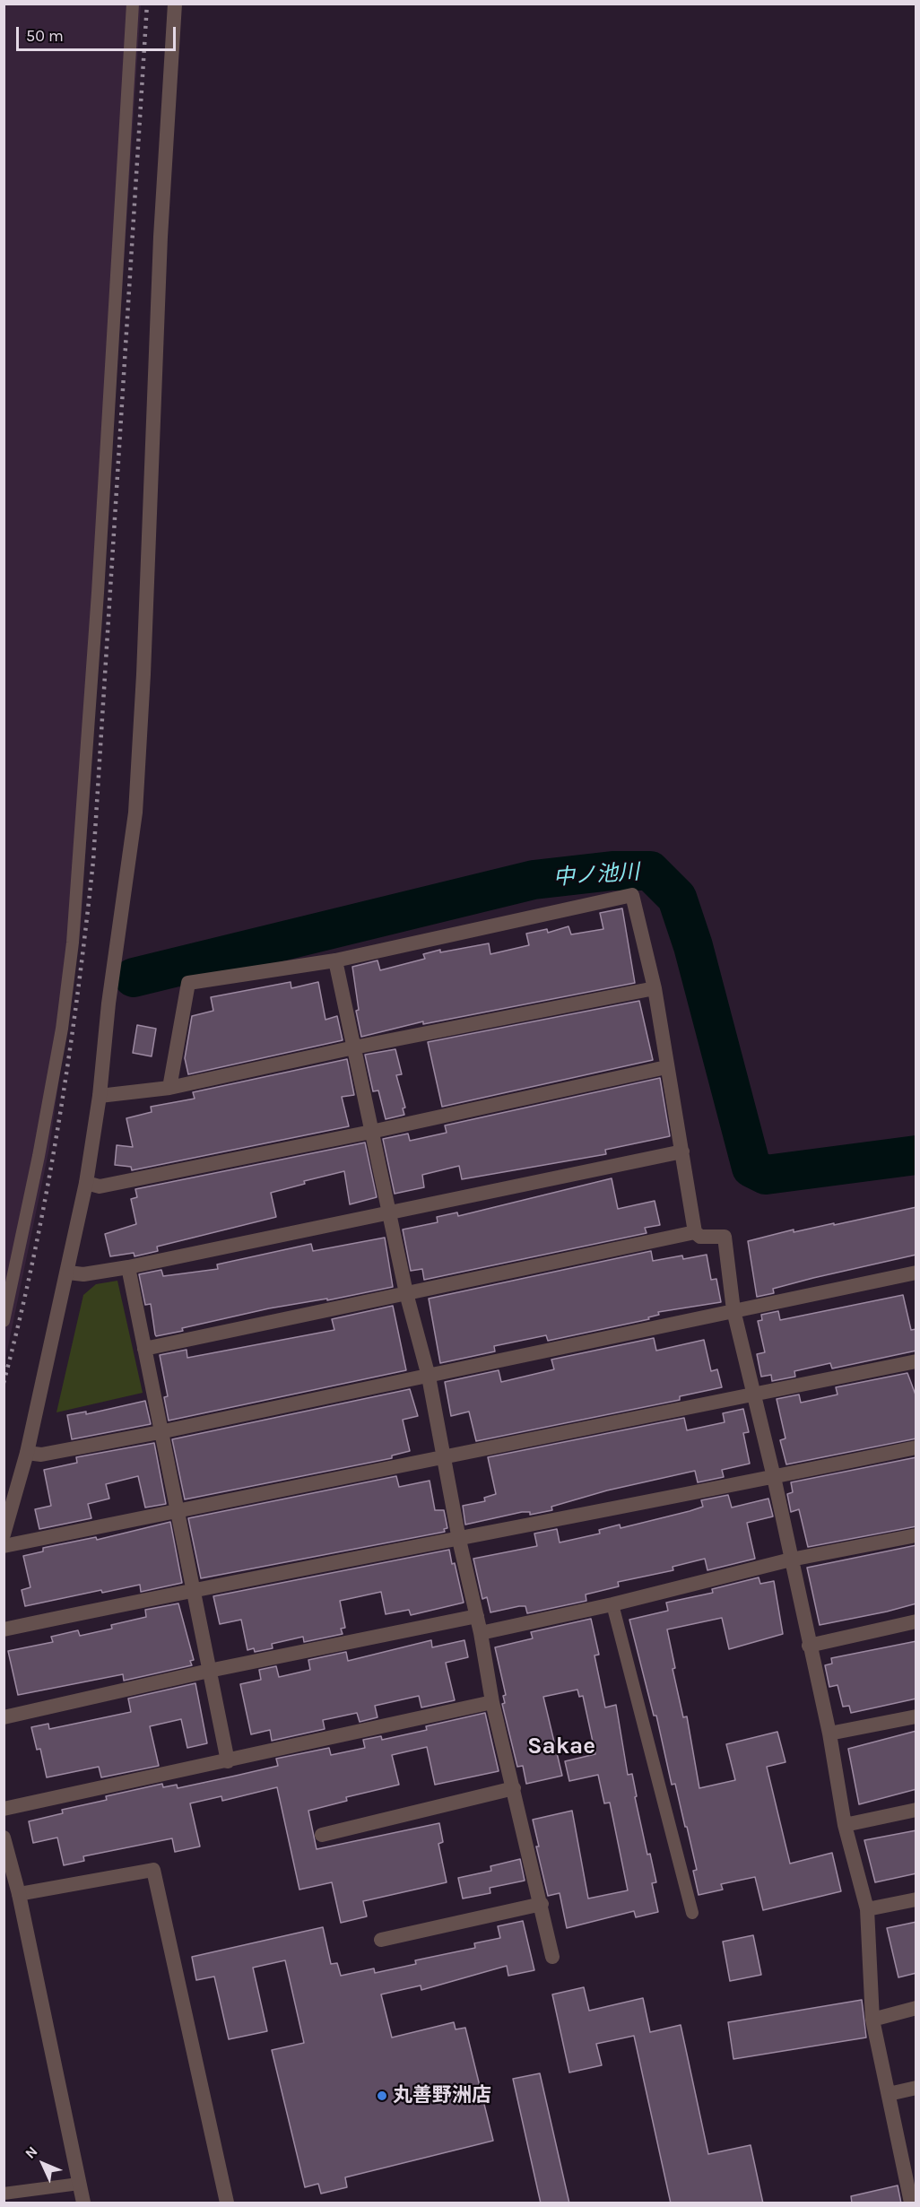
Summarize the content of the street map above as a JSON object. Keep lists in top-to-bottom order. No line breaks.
{"districts":["Sakae"],"water":["中ノ池川"],"places":["丸善野洲店"],"scale_bar":"50 m","north":"top left"}
